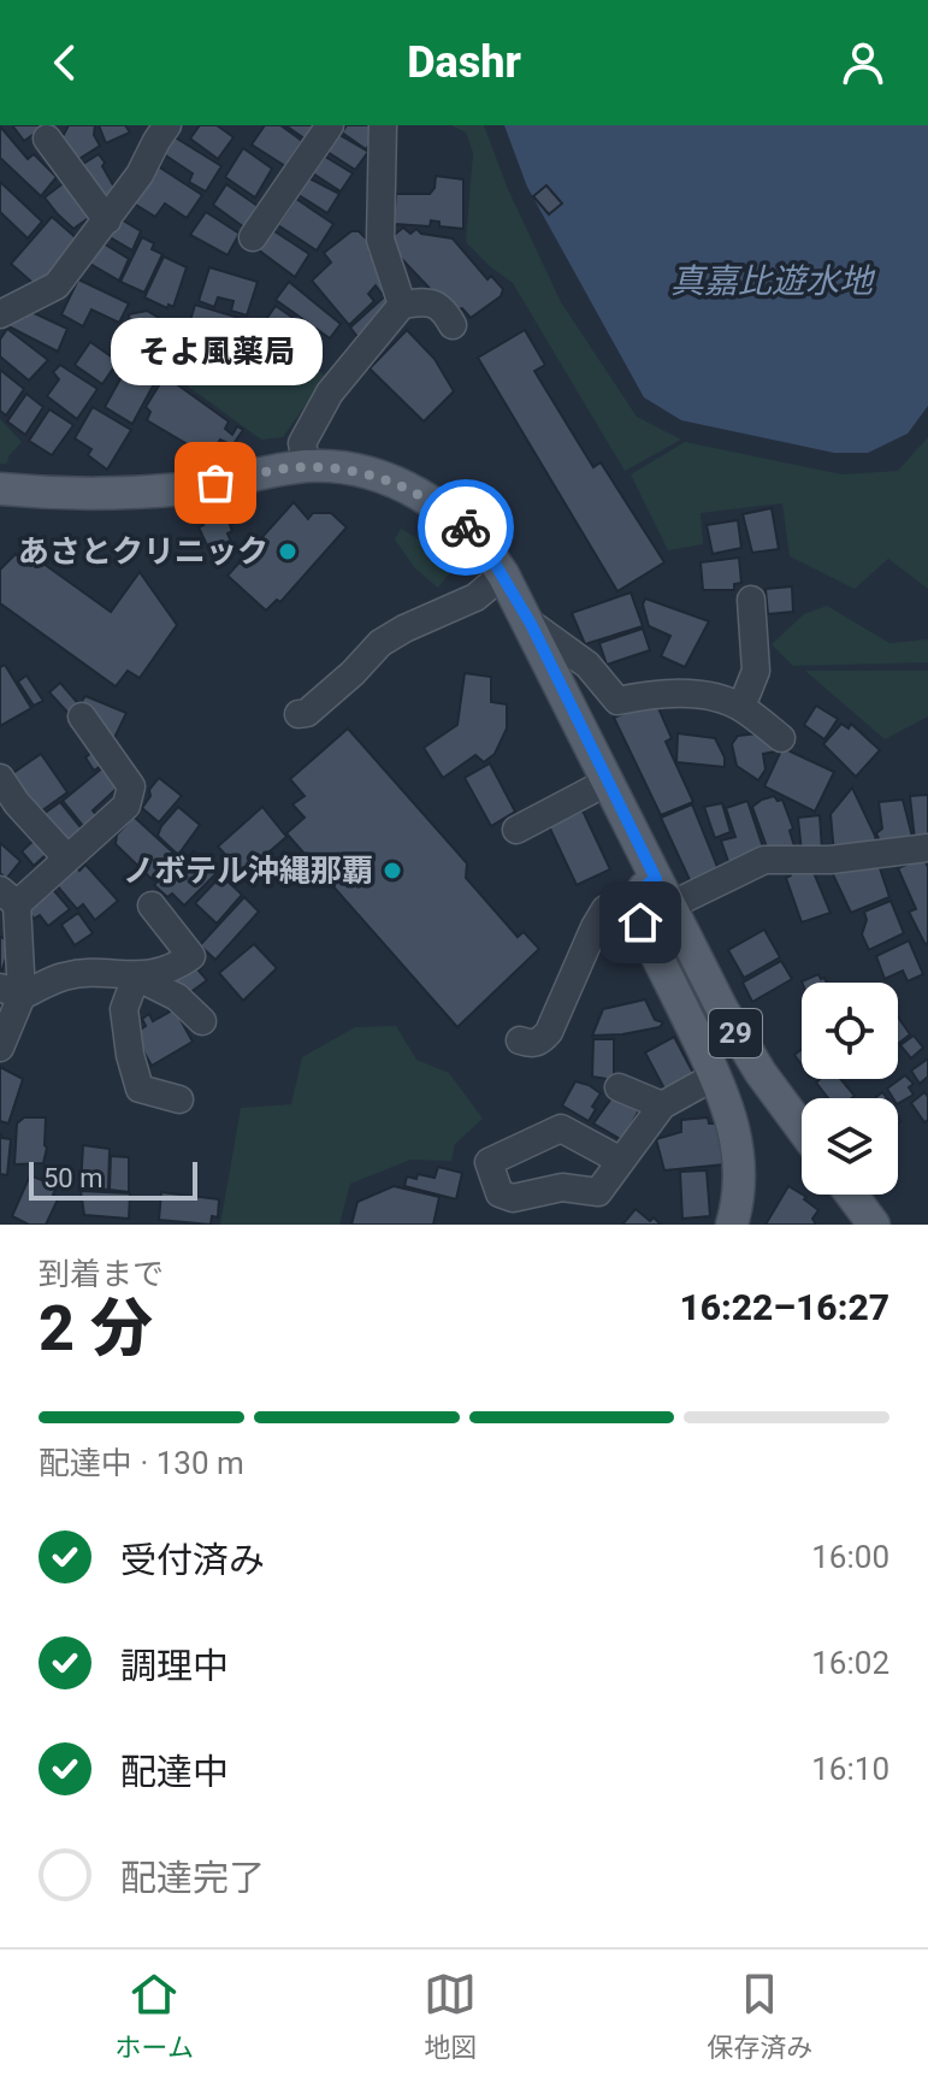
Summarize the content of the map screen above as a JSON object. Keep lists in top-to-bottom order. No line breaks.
{"streets":{"main road":["29"]},"water":["真嘉比遊水地"],"places":["そよ風薬局","あさとクリニック","ノボテル沖縄那覇"],"scale_bar":"50 m","page":{"header":"Dashr","bubble":"そよ風薬局","scale":"50 m","heading":["2 分","到着まで","16:22–16:27"],"bar":"配達中 · 130 m","list":[["受付済み","16:00"],["調理中","16:02"],["配達中","16:10"],"配達完了"],"tabs":["ホーム","地図","保存済み"]}}
